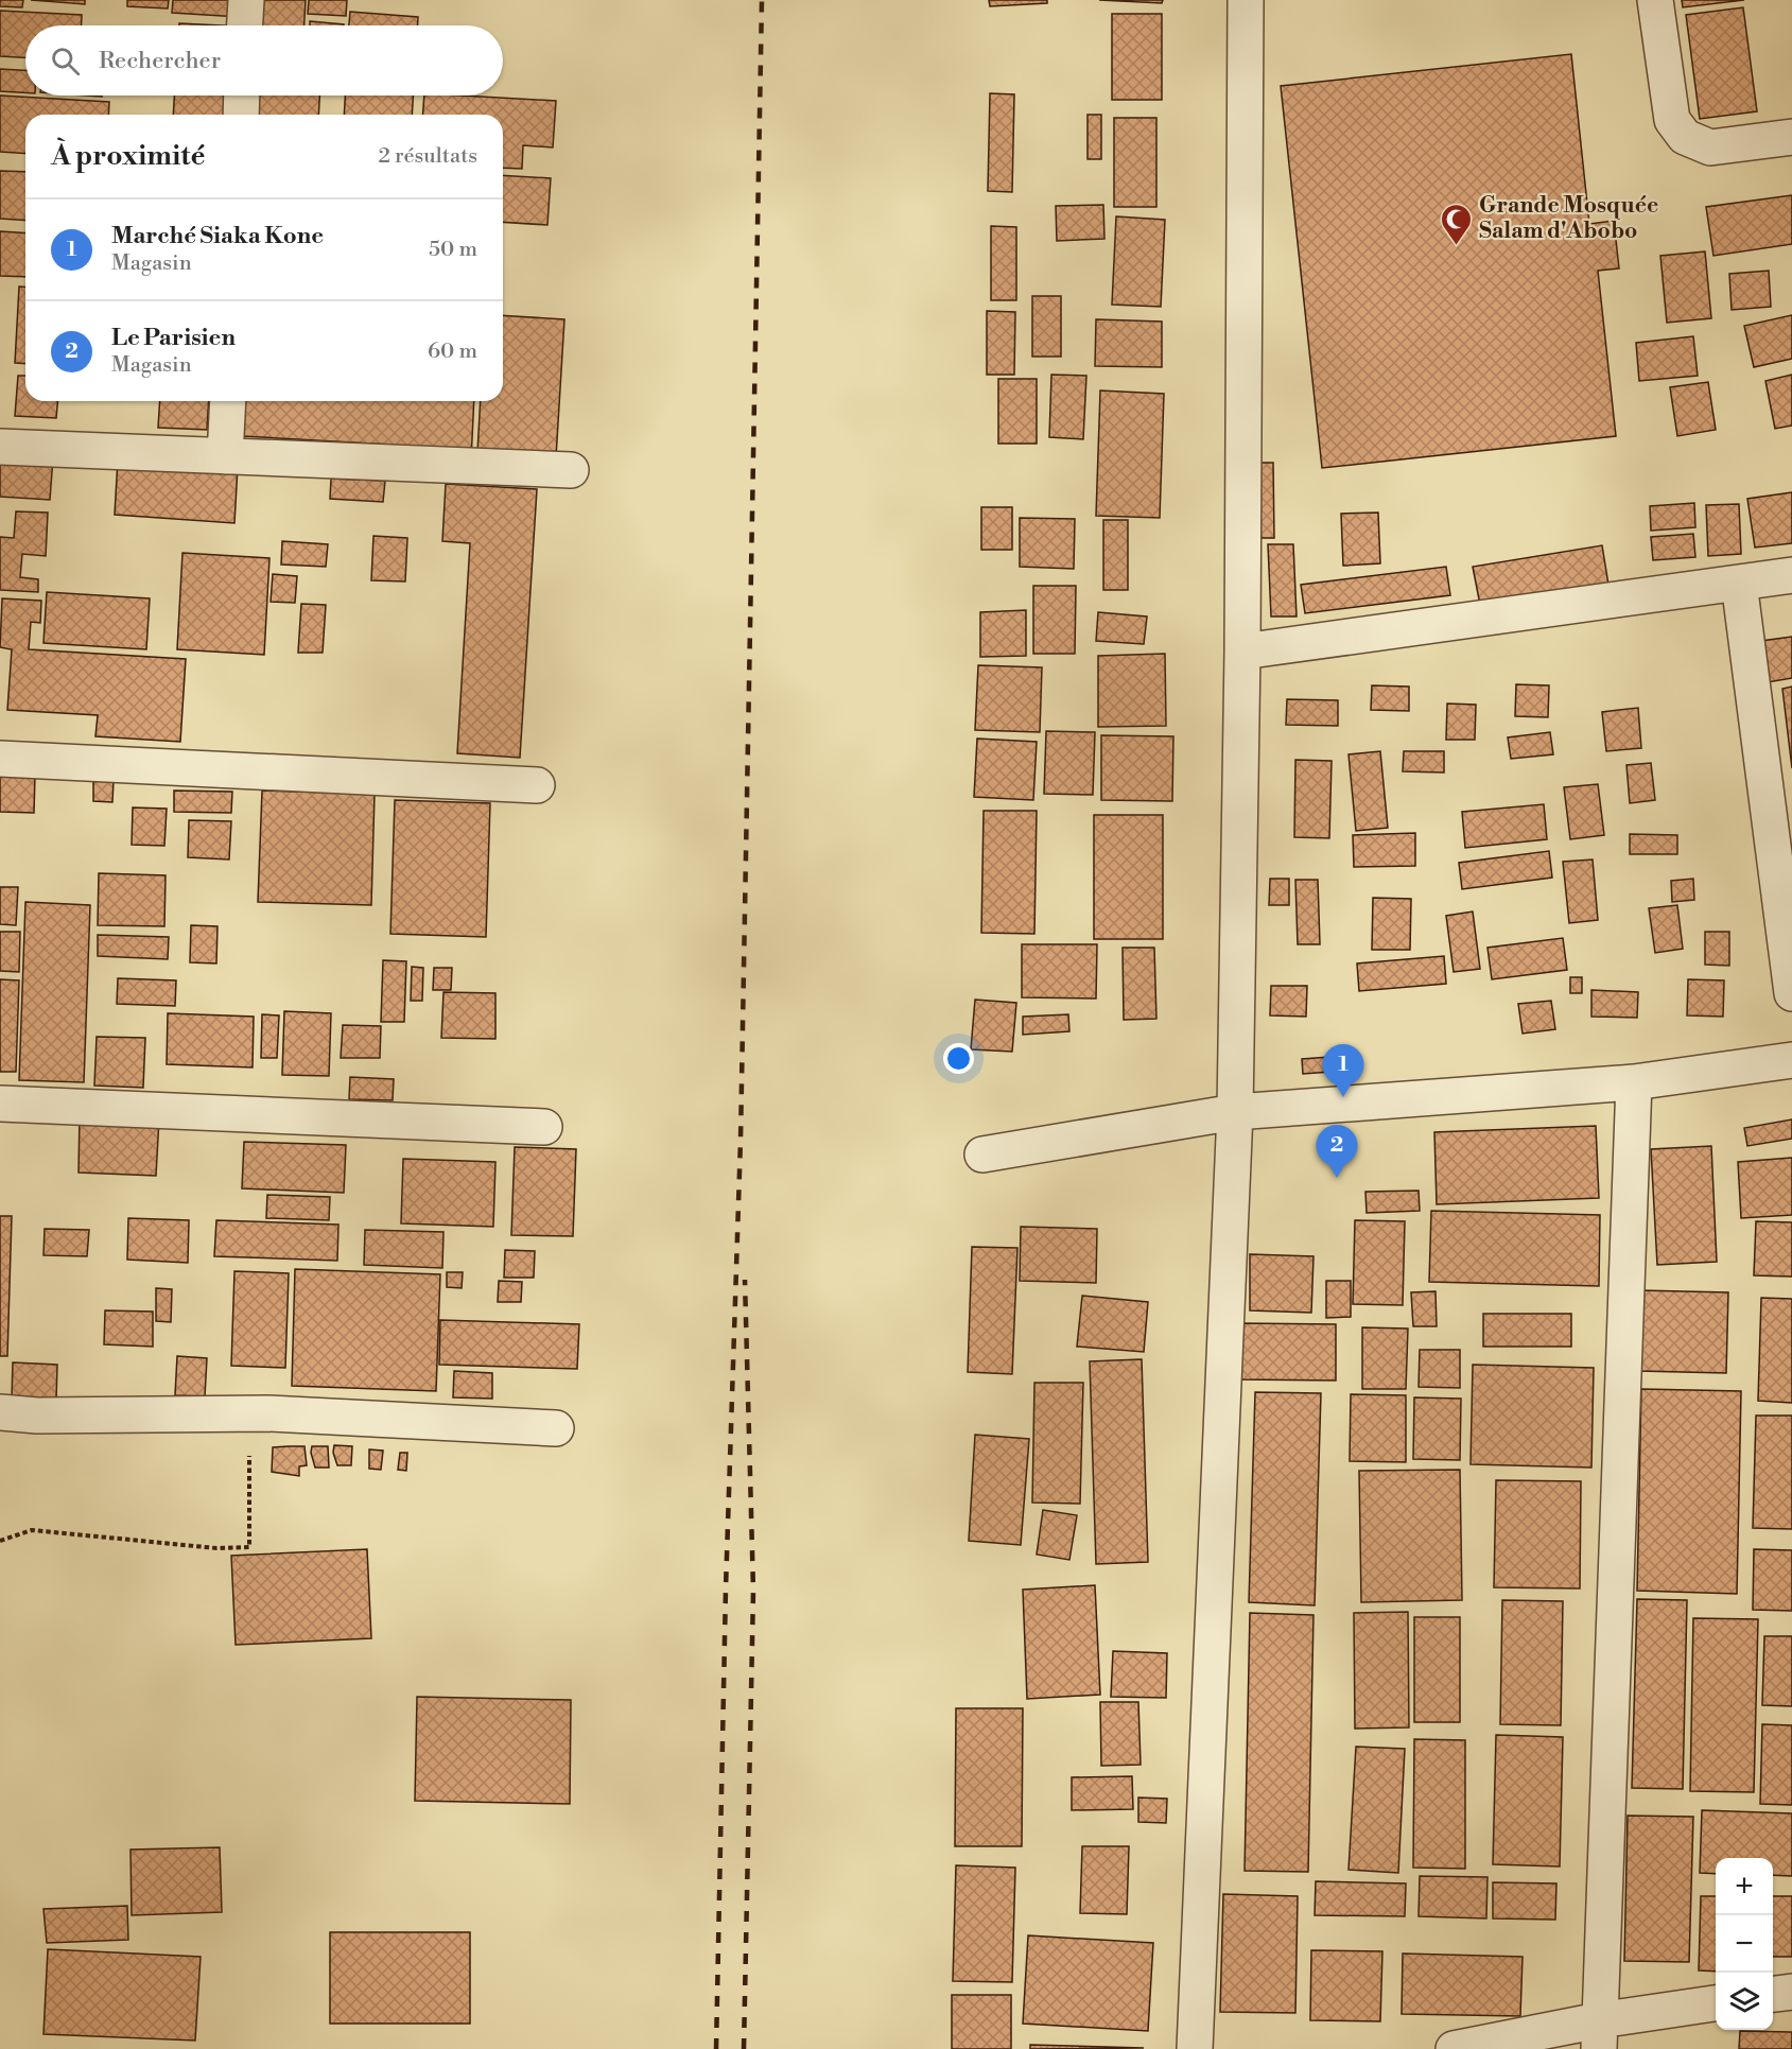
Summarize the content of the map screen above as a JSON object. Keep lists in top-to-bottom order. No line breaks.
{"places":{"mosque":["Grande Mosquée Salam d'Abobo"]},"page":{"search":"Rechercher","heading":["À proximité","2 résultats"],"list":[{"mark":"1","name":"Marché Siaka Kone","note":"Magasin","value":"50 m"},{"mark":"2","name":"Le Parisien","note":"Magasin","value":"60 m"}],"pins":["1","2"],"map_buttons":["+","−"]}}
